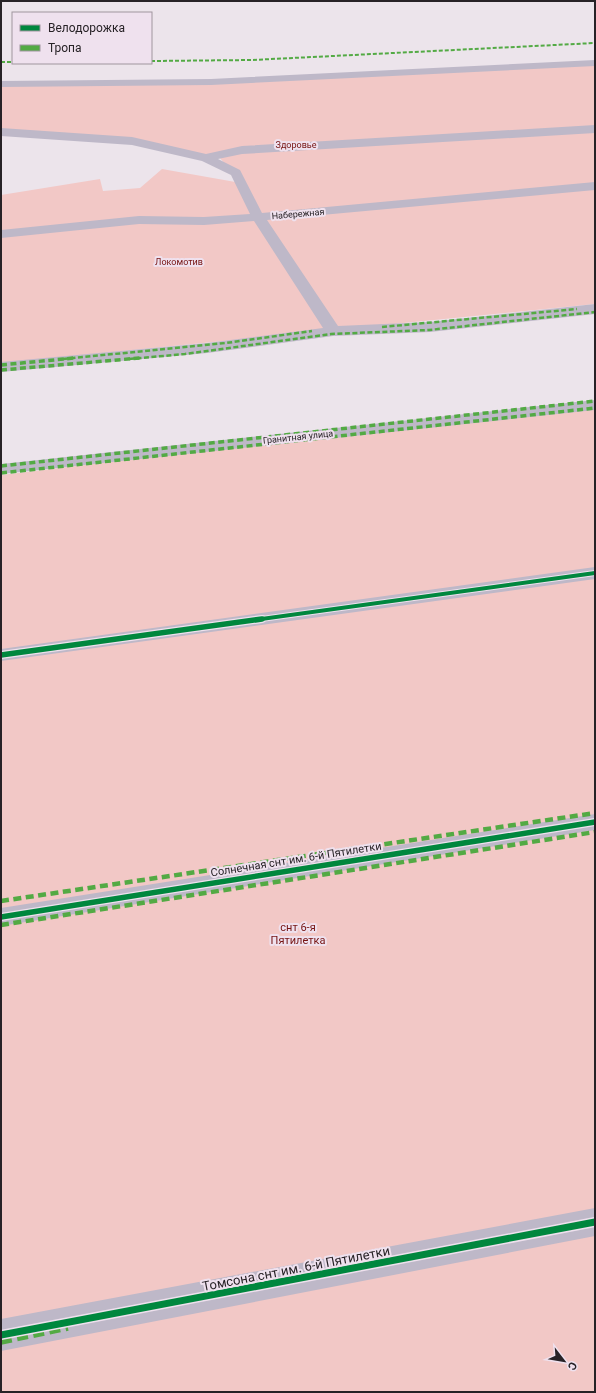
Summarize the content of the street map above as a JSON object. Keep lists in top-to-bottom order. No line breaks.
{"streets":{"street":["Набережная","Гранитная улица","Солнечная снт им. 6-й Пятилетки","Томсона снт им. 6-й Пятилетки"]},"parks":["Здоровье","Локомотив","снт 6-я Пятилетка"],"legend":["Велодорожка","Тропа"],"north":"bottom right"}
